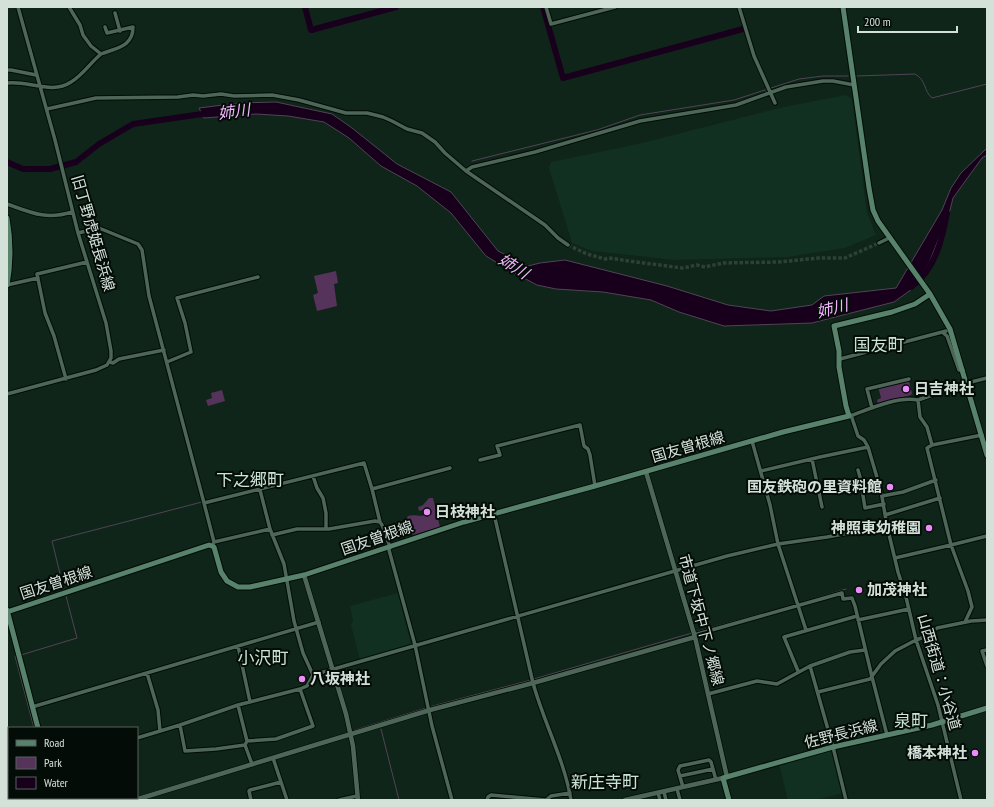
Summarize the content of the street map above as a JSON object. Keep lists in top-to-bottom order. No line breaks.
{"streets":{"main road":["国友曽根線","佐野長浜線"],"street":["旧丁野虎姫長浜線","市道下坂中下ノ郷線","山西街道：小谷道"]},"crossings":[["国友曽根線","市道下坂中下ノ郷線"],["国友曽根線","山西街道：小谷道"],["市道下坂中下ノ郷線","佐野長浜線"],["山西街道：小谷道","佐野長浜線"]],"districts":["国友町","下之郷町","小沢町","泉町","新庄寺町"],"water":["姉川"],"places":["日吉神社","国友鉄砲の里資料館","日枝神社","神照東幼稚園","加茂神社","八坂神社","橋本神社"],"legend":["Road","Park","Water"],"scale_bar":"200 m"}
